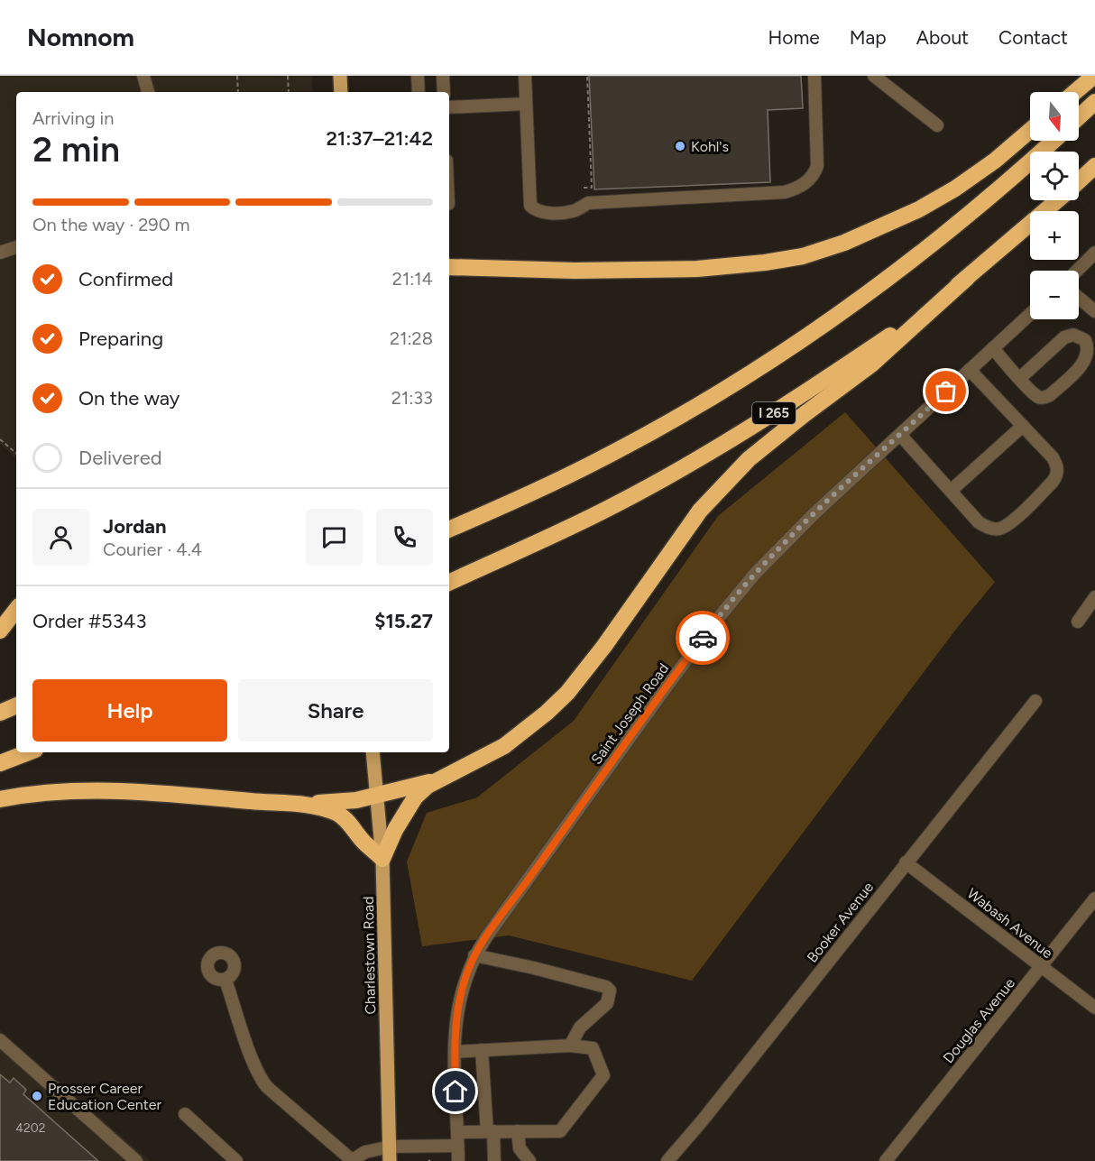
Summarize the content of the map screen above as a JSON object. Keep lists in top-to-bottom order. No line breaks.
{"streets":{"highway":["I 265"],"main road":["Charlestown Road"],"street":["Saint Joseph Road","Booker Avenue","Wabash Avenue","Douglas Avenue"]},"crossings":[["Booker Avenue","Wabash Avenue"],["Wabash Avenue","Douglas Avenue"]],"places":["Kohl's","Prosser Career Education Center"],"house_numbers":["4202"],"north":"bottom","page":{"header":"Nomnom","nav":["Home","Map","About","Contact"],"map_buttons":["+","−"],"heading":["2 min","Arriving in","21:37–21:42"],"panel":["Jordan","Courier · 4.4","Order #5343","$15.27"],"bar":"On the way · 290 m","list":[["Confirmed","21:14"],["Preparing","21:28"],["On the way","21:33"],"Delivered"],"buttons":["Help","Share"]}}
